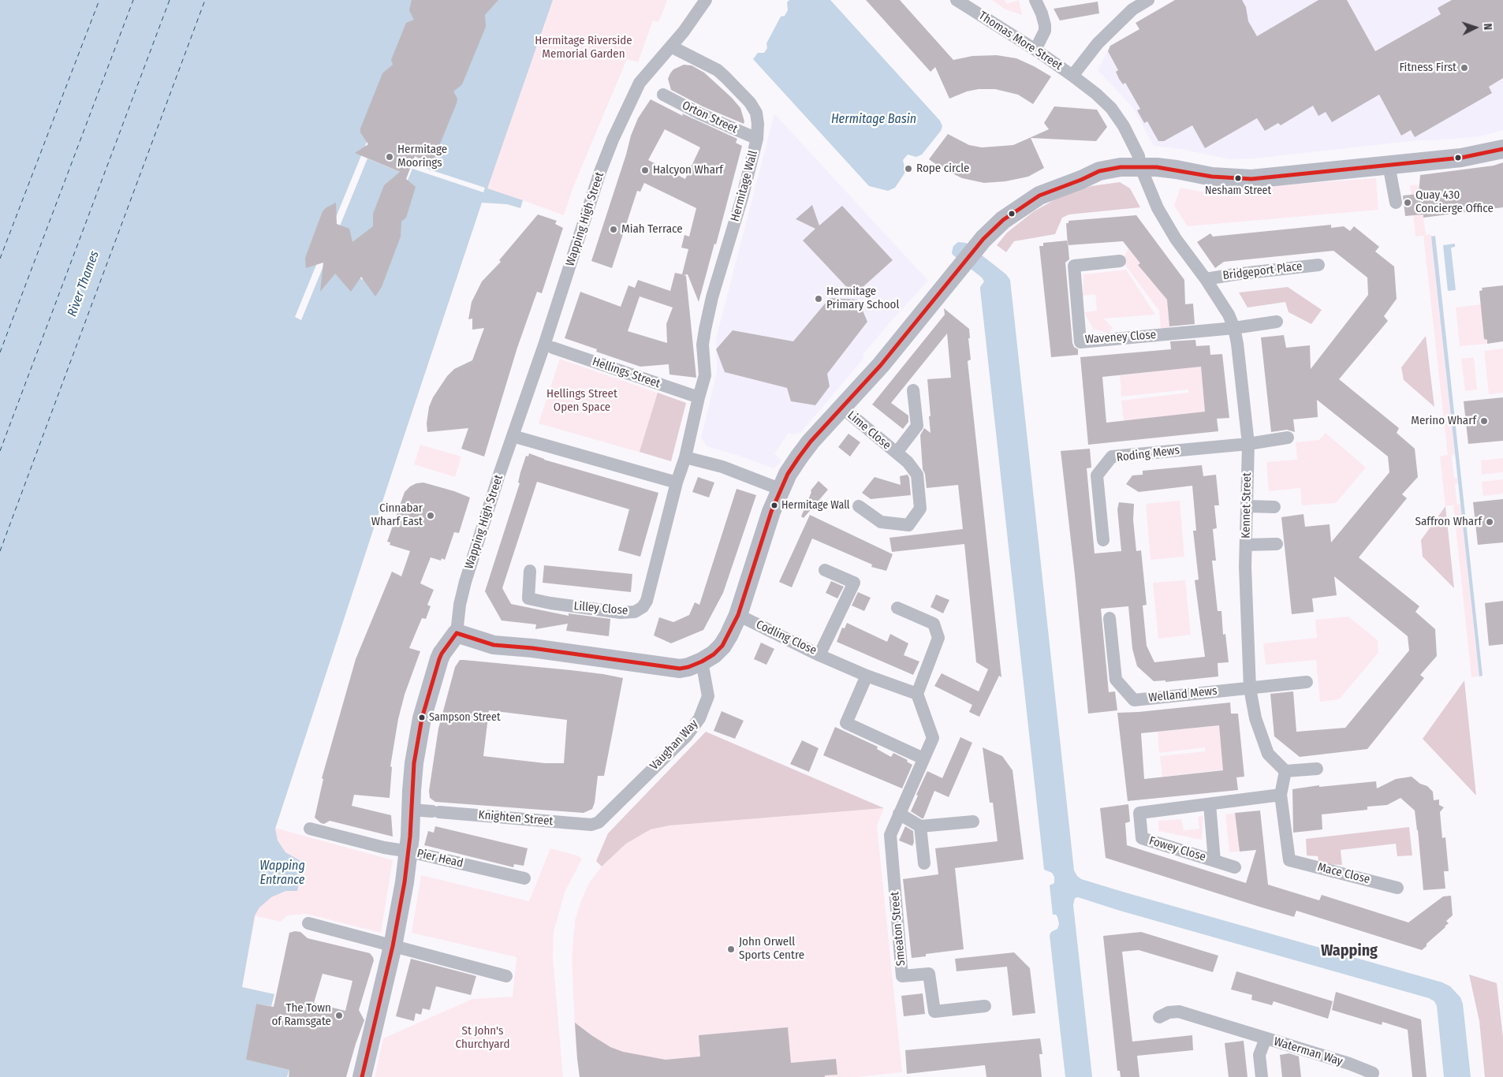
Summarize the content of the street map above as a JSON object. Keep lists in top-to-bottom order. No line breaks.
{"streets":{"street":["Thomas More Street","Orton Street","Hermitage Wall","Wapping High Street","Bridgeport Place","Waveney Close","Hellings Street","Lime Close","Roding Mews","Kennet Street","Lilley Close","Codling Close","Welland Mews","Vaughan Way","Knighten Street","Fowey Close","Pier Head","Mace Close","Smeaton Street","Waterman Way"]},"crossings":[["Thomas More Street","Kennet Street"],["Orton Street","Hermitage Wall"],["Hermitage Wall","Wapping High Street"],["Hermitage Wall","Hellings Street"],["Hermitage Wall","Lilley Close"],["Wapping High Street","Knighten Street"],["Wapping High Street","Pier Head"],["Bridgeport Place","Kennet Street"],["Waveney Close","Kennet Street"],["Roding Mews","Kennet Street"],["Kennet Street","Welland Mews"],["Vaughan Way","Knighten Street"],["Fowey Close","Mace Close"]],"districts":["Wapping"],"water":["Hermitage Basin","River Thames","Wapping Entrance"],"parks":["Hermitage Riverside Memorial Garden","Hellings Street Open Space","St John's Churchyard"],"places":["Fitness First","Hermitage Moorings","Rope circle","Halcyon Wharf","Nesham Street","Quay 430 Concierge Office","Miah Terrace","Hermitage Primary School","Merino Wharf","Hermitage Wall","Cinnabar Wharf East","Saffron Wharf","Sampson Street","John Orwell Sports Centre","The Town of Ramsgate"],"north":"right"}
